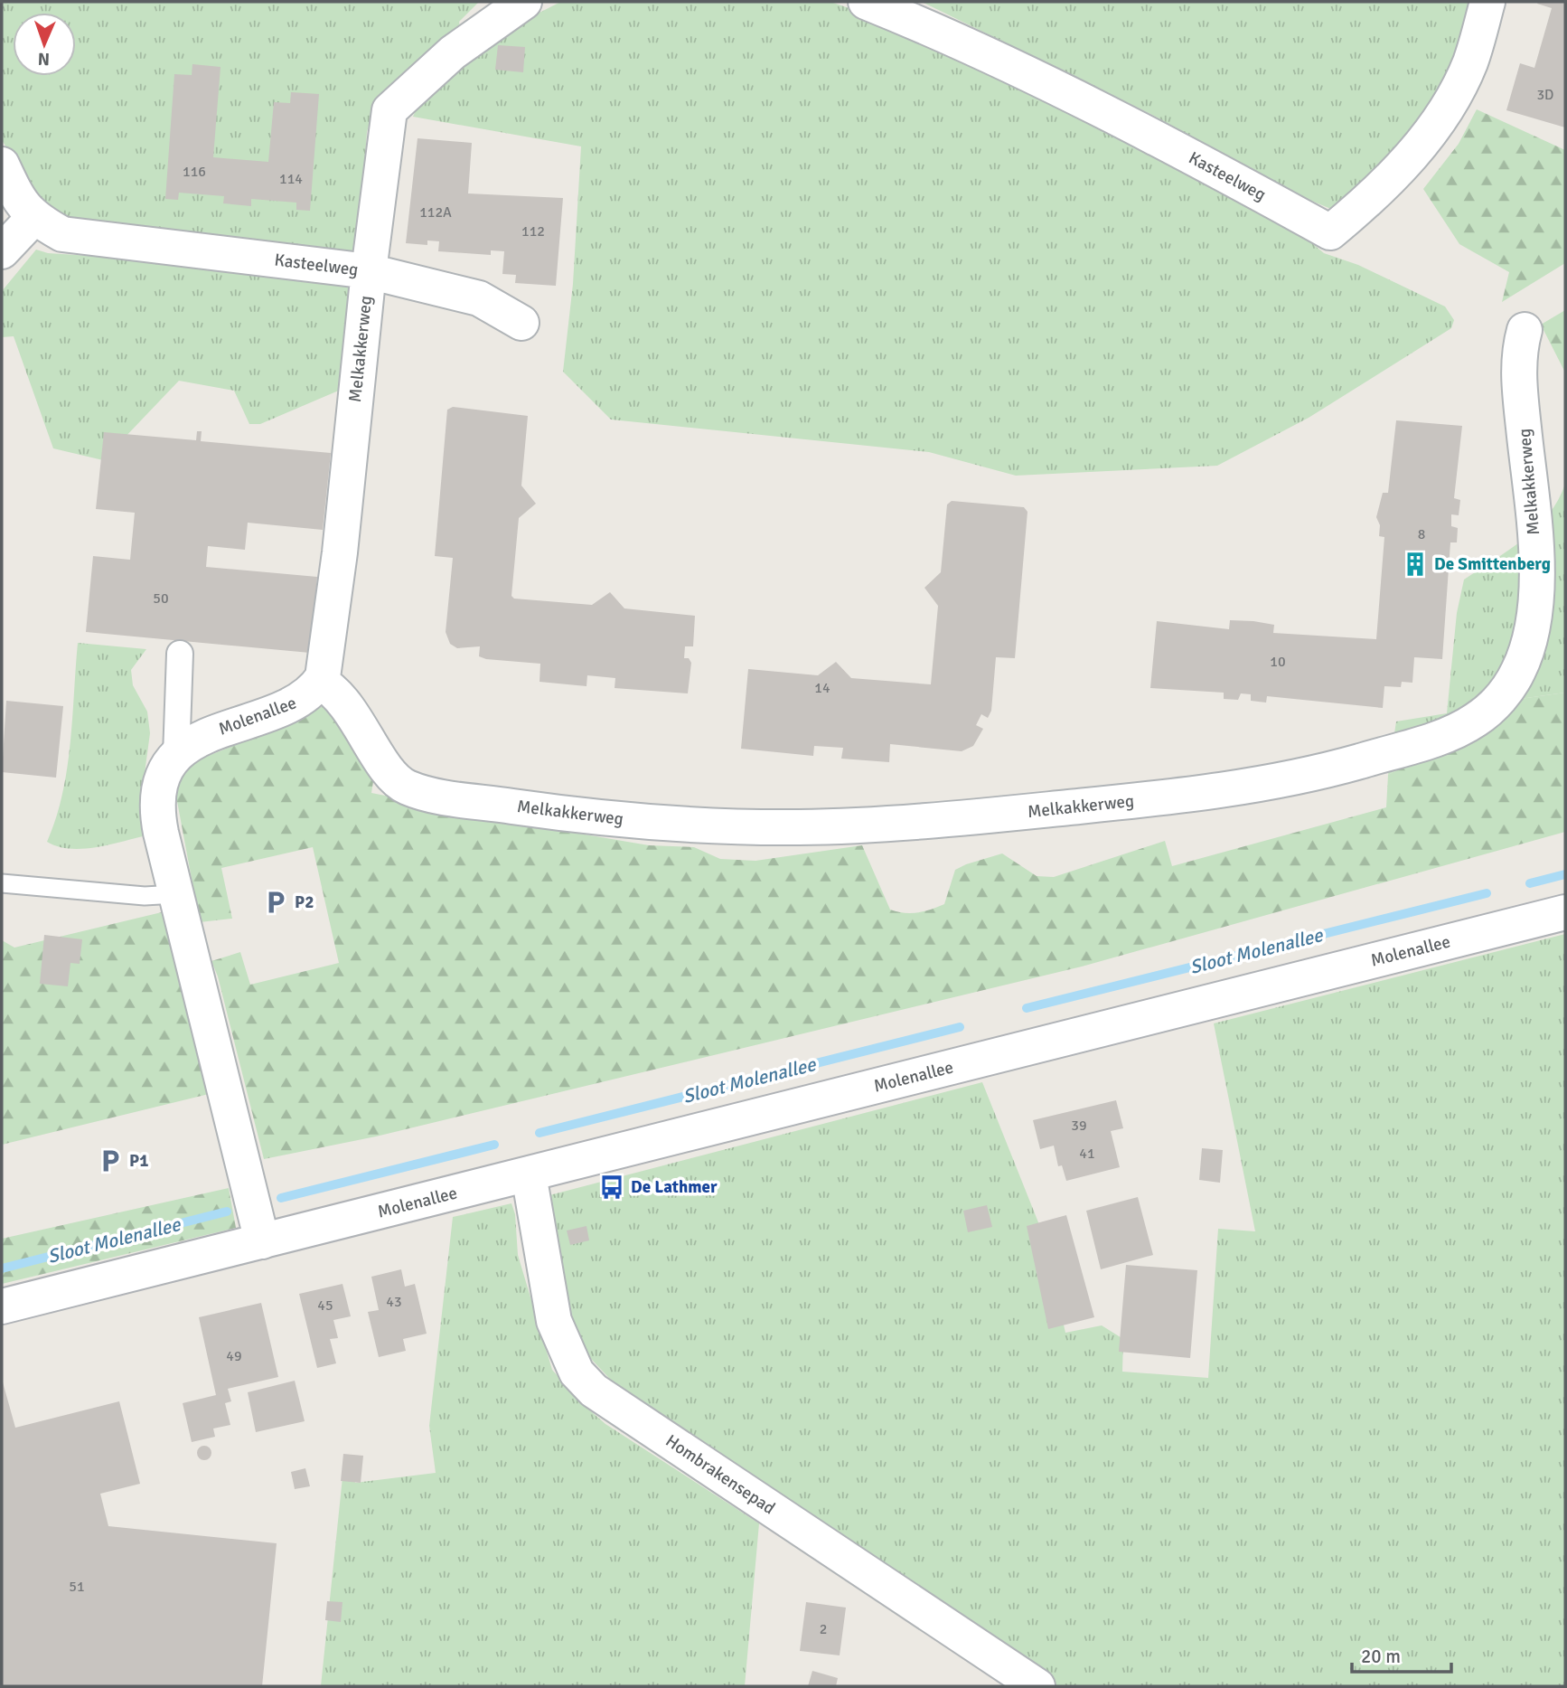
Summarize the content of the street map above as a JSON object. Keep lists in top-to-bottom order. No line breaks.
{"streets":{"street":["Kasteelweg","Melkakkerweg","Molenallee","Hombrakensepad"]},"crossings":[["Kasteelweg","Melkakkerweg"],["Melkakkerweg","Molenallee"],["Molenallee","Hombrakensepad"]],"water":["Sloot Molenallee"],"places":{"building":["De Smittenberg"],"parking":["P2","P1"],"bus stop":["De Lathmer"]},"house_numbers":["3D","116","114","112A","112","8","50","10","14","39","41","43","45","49","51","2"],"scale_bar":"20 m","north":"bottom"}
